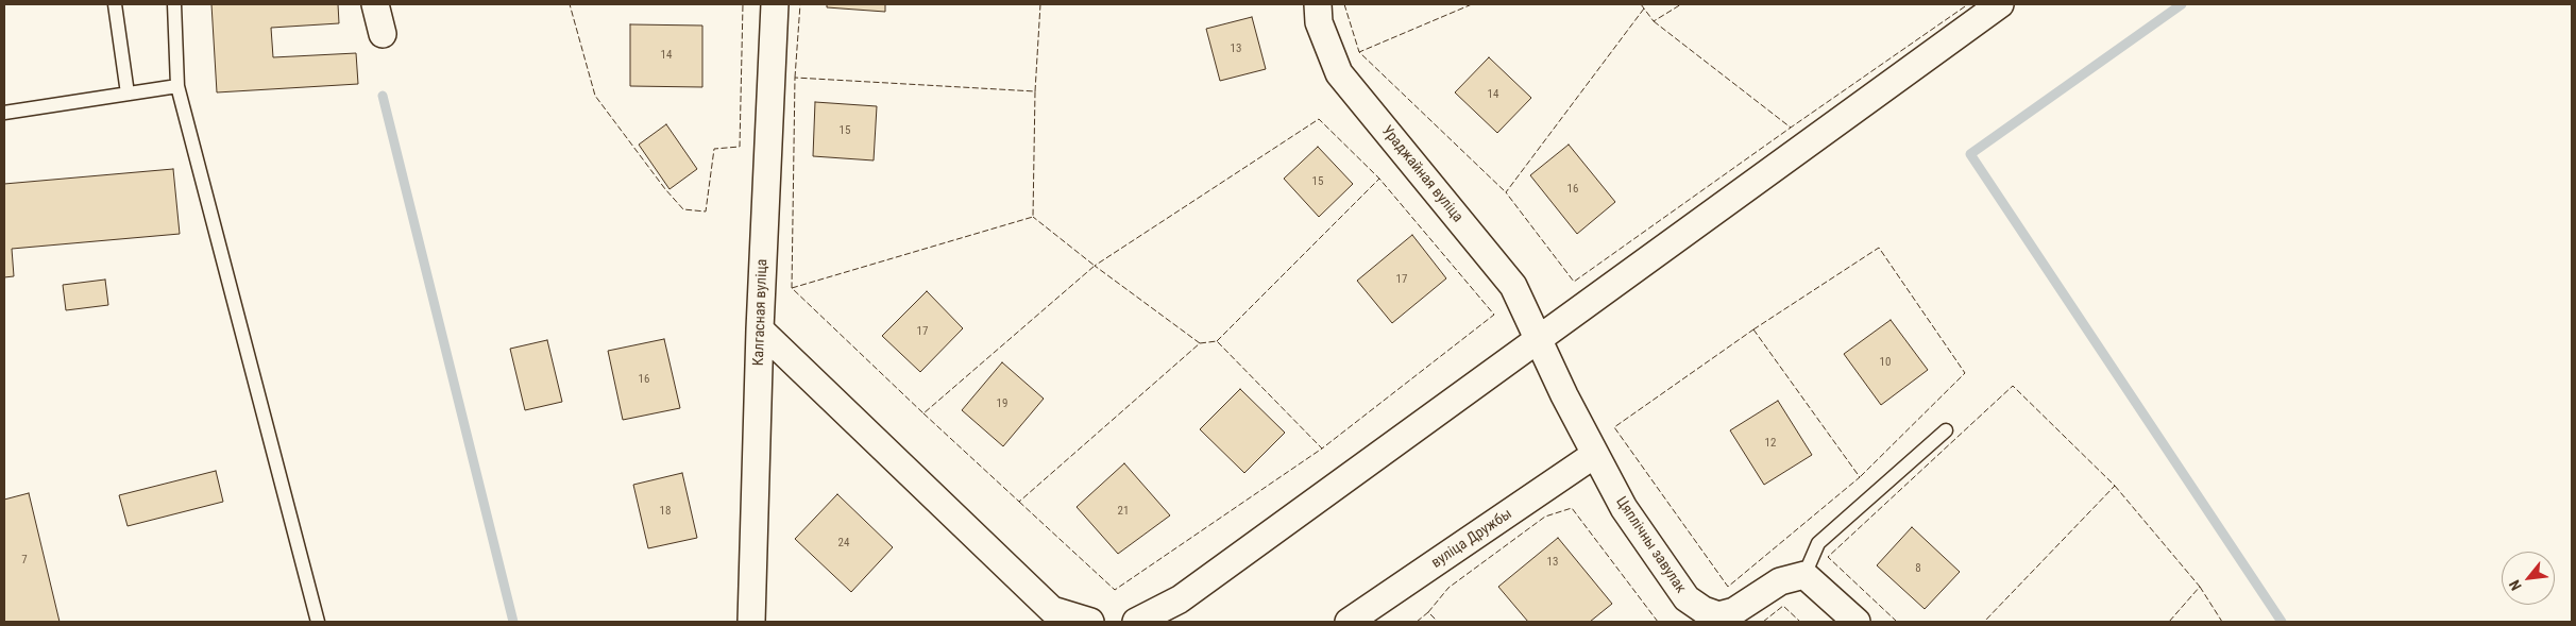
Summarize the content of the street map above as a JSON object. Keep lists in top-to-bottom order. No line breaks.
{"streets":{"street":["Ураджайная вуліца","Калгасная вуліца","вуліца Дружбы","Цяплічны завулак"]},"crossings":[["Ураджайная вуліца","Цяплічны завулак"],["вуліца Дружбы","Цяплічны завулак"]],"house_numbers":["13","14","14","15","15","16","17","17","10","16","19","12","18","21","24","7","13","8"],"north":"bottom left"}
